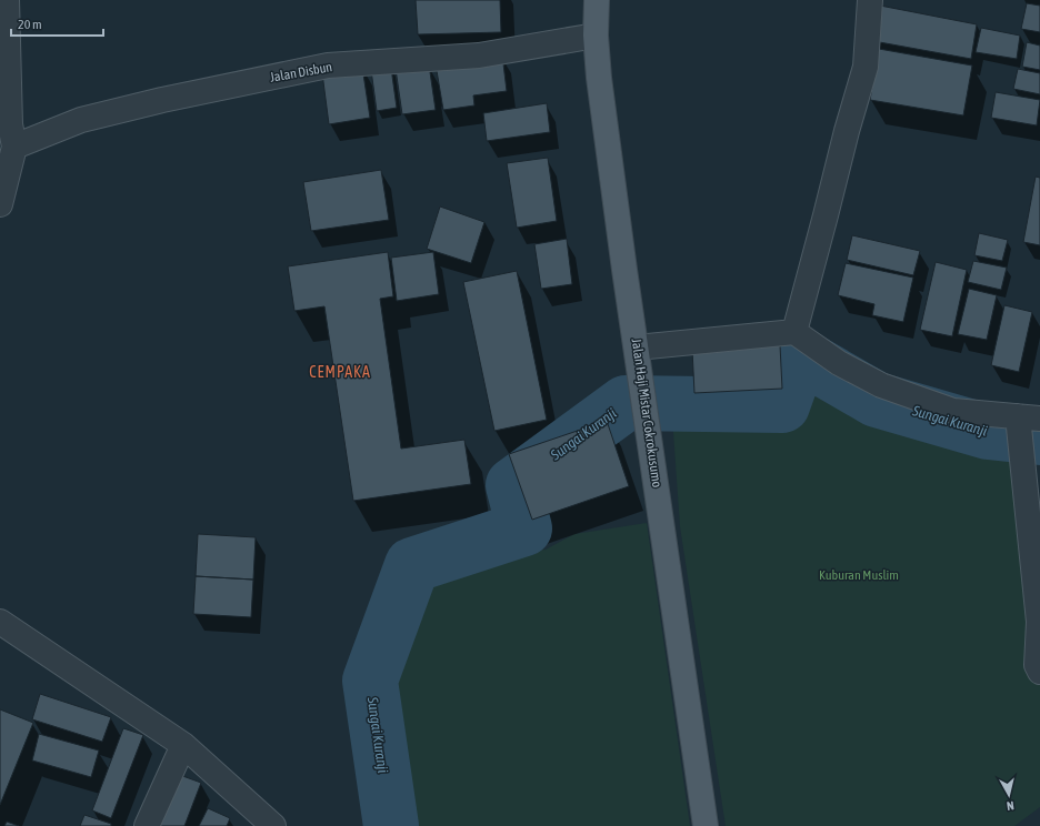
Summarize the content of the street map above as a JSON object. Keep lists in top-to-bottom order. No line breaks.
{"streets":{"main road":["Jalan Haji Mistar Cokrokusumo"],"street":["Jalan Disbun"]},"crossings":[["Jalan Disbun","Jalan Haji Mistar Cokrokusumo"]],"districts":["CEMPAKA"],"water":["Sungai Kuranji"],"parks":["Kuburan Muslim"],"scale_bar":"20 m","north":"bottom"}
